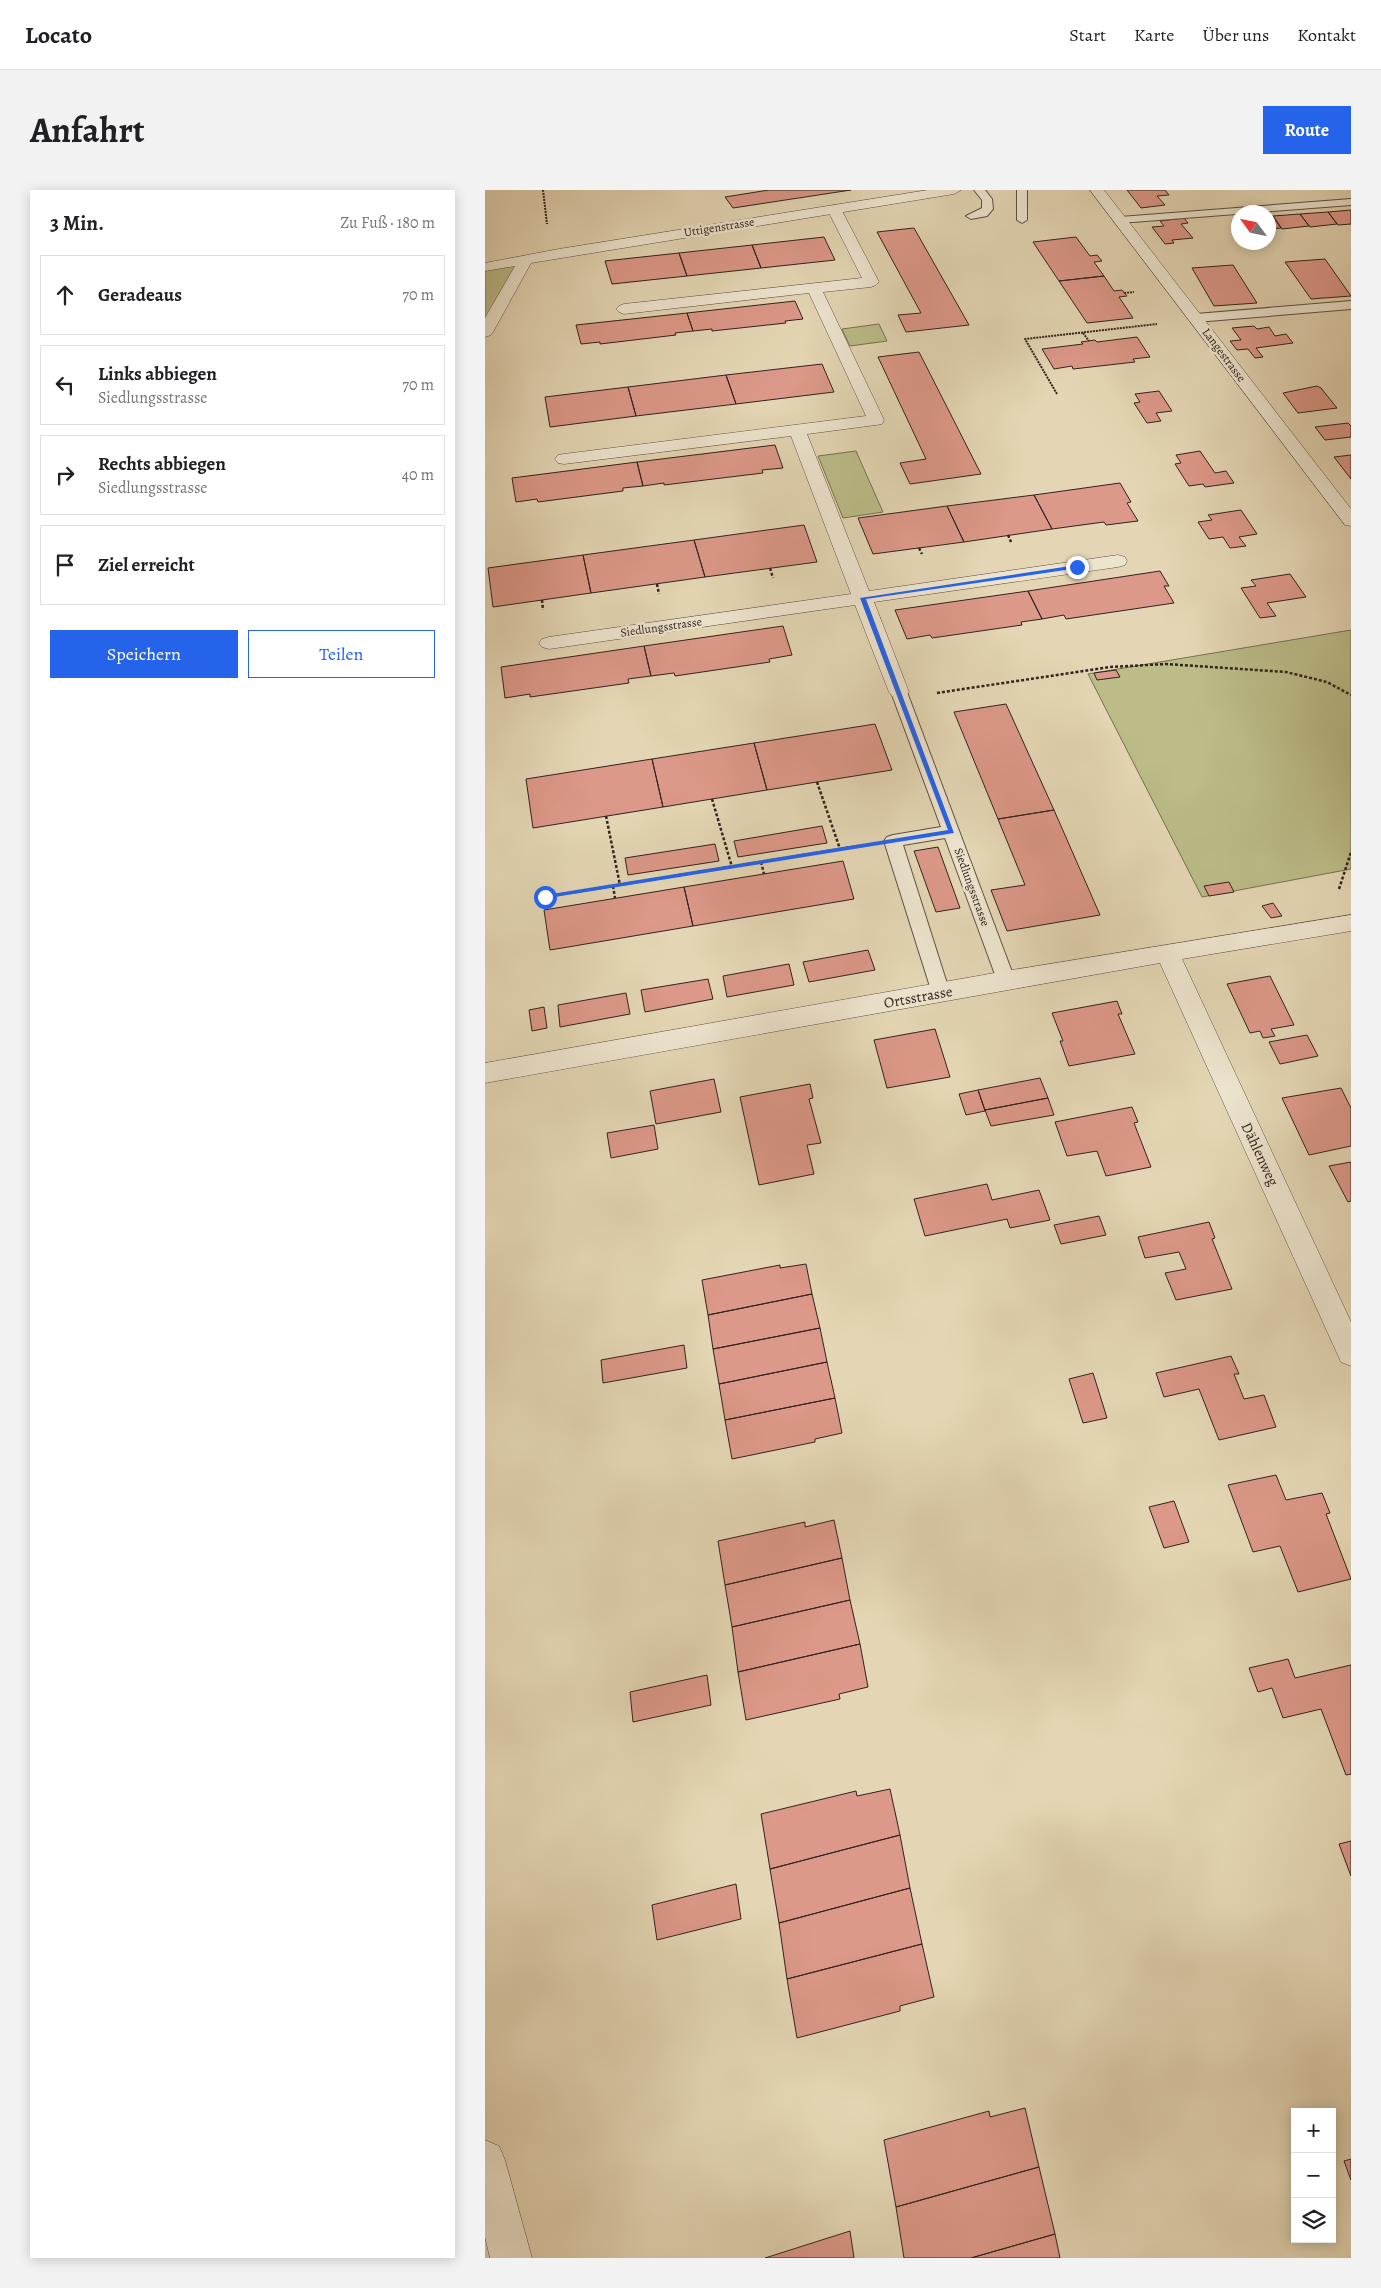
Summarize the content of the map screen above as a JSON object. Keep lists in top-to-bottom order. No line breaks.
{"streets":{"street":["Uttigenstrasse","Langestrasse","Siedlungsstrasse","Ortsstrasse","Dählenweg"]},"crossings":[["Siedlungsstrasse","Ortsstrasse"],["Ortsstrasse","Dählenweg"]],"north":"top left","page":{"header":"Locato","nav":["Start","Karte","Über uns","Kontakt"],"title":"Anfahrt","buttons":["Route",["Speichern","Teilen"]],"heading":["3 Min.","Zu Fuß · 180 m"],"list":[["Geradeaus","70 m"],["Links abbiegen","Siedlungsstrasse","70 m"],["Rechts abbiegen","Siedlungsstrasse","40 m"],"Ziel erreicht"],"map_buttons":["+","−"]}}
